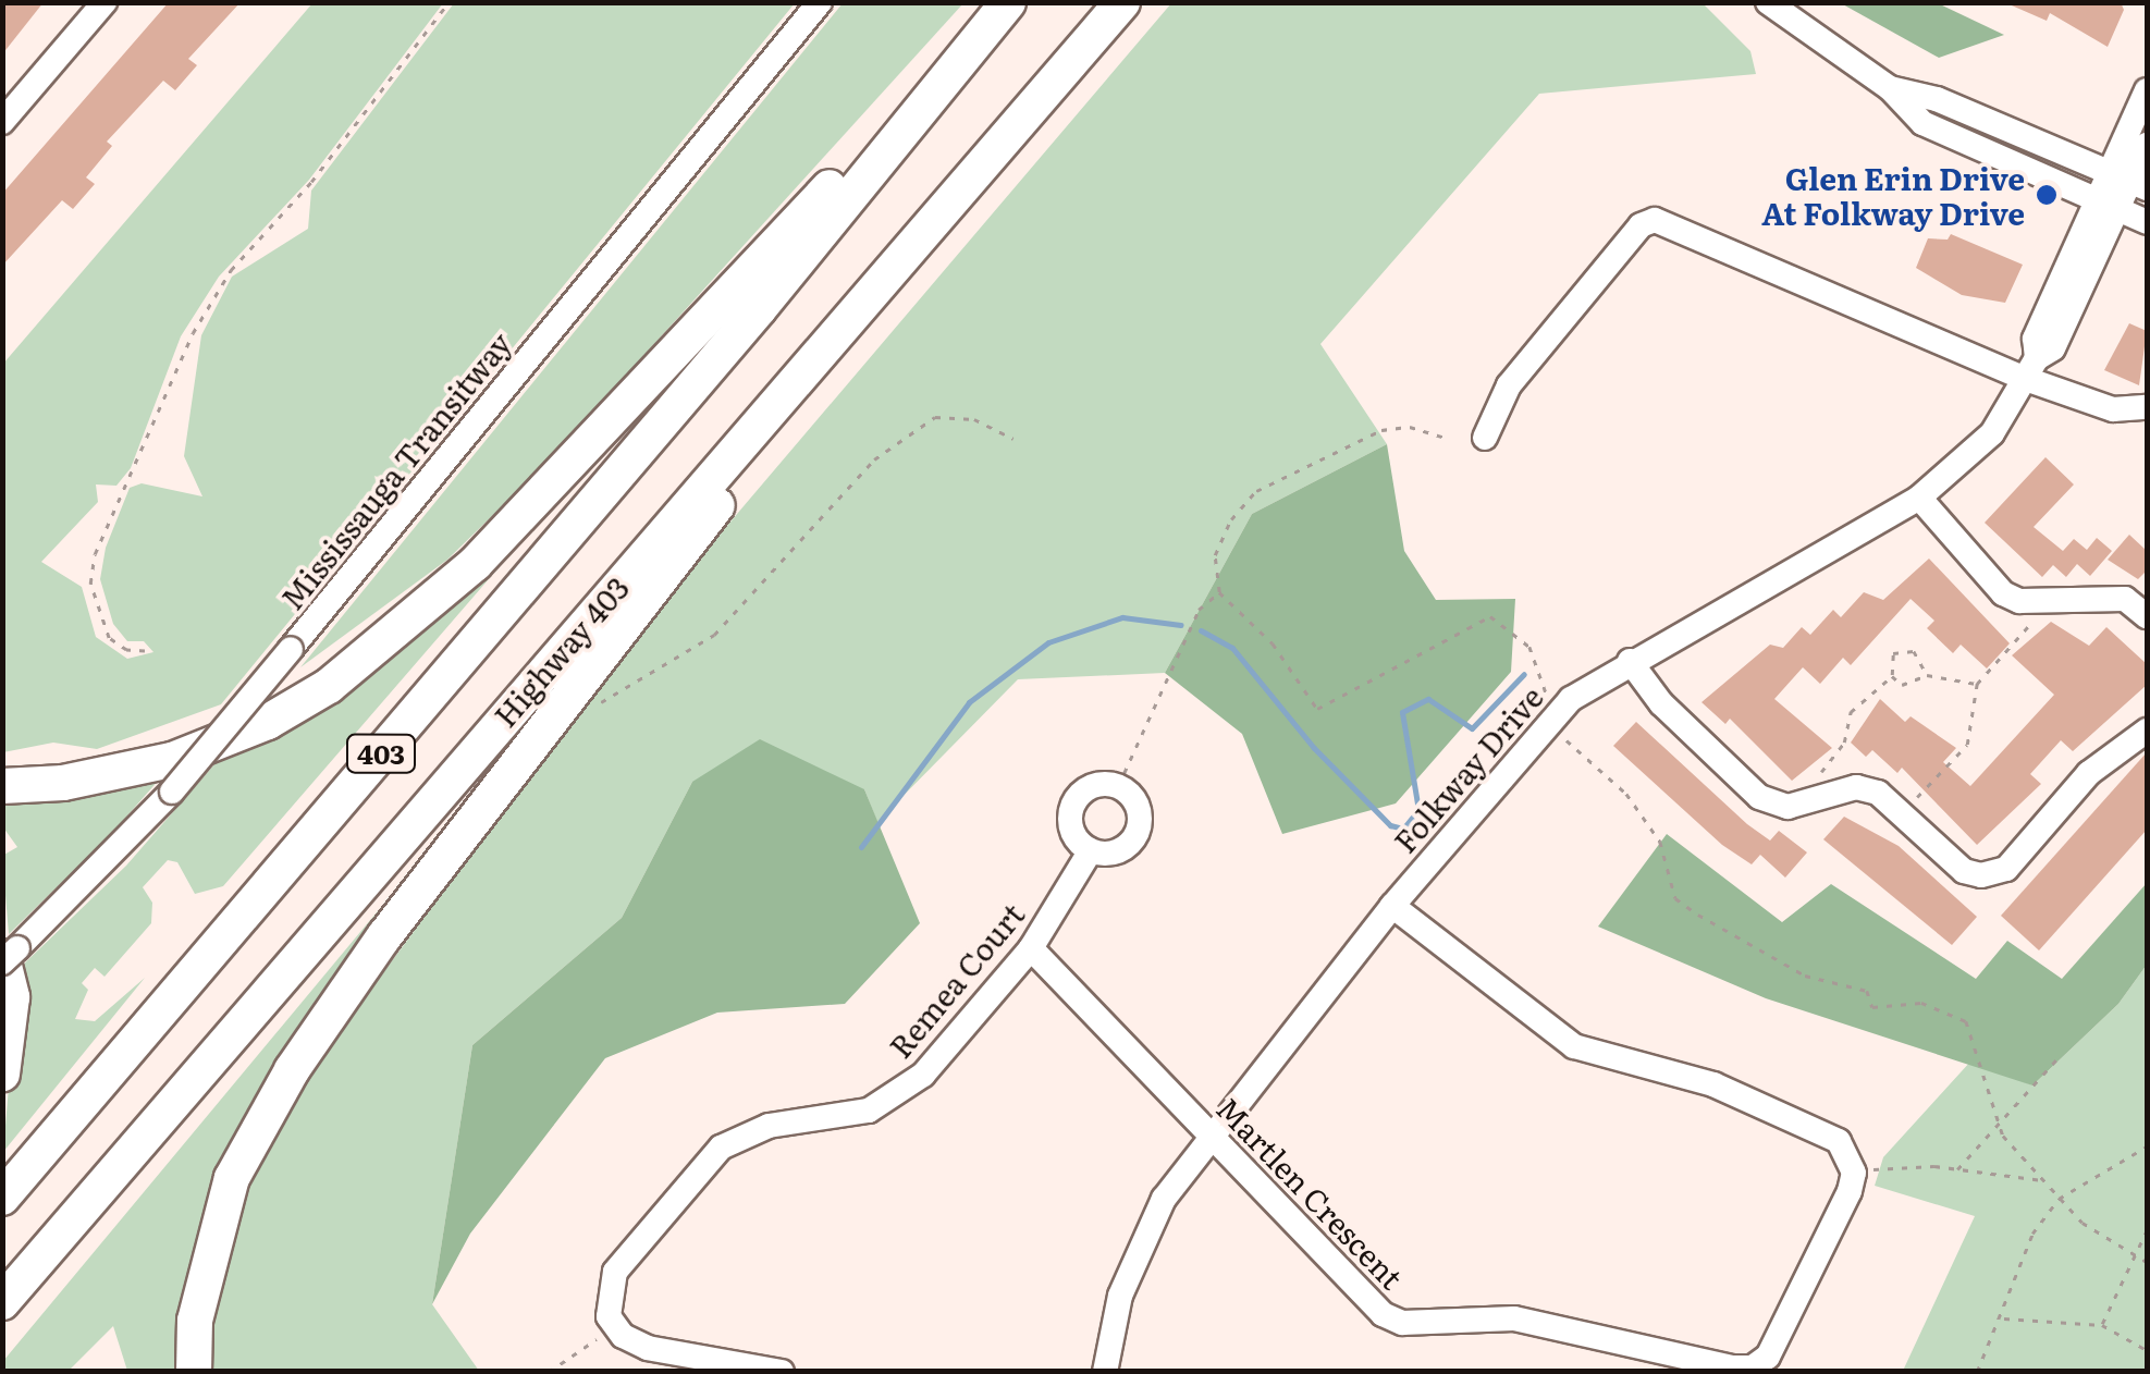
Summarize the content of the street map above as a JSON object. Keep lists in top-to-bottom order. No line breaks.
{"streets":{"highway":["Highway 403","403"],"street":["Mississauga Transitway","Folkway Drive","Remea Court","Martlen Crescent"]},"crossings":[["Folkway Drive","Martlen Crescent"],["Remea Court","Martlen Crescent"]],"places":["Glen Erin Drive At Folkway Drive"]}
